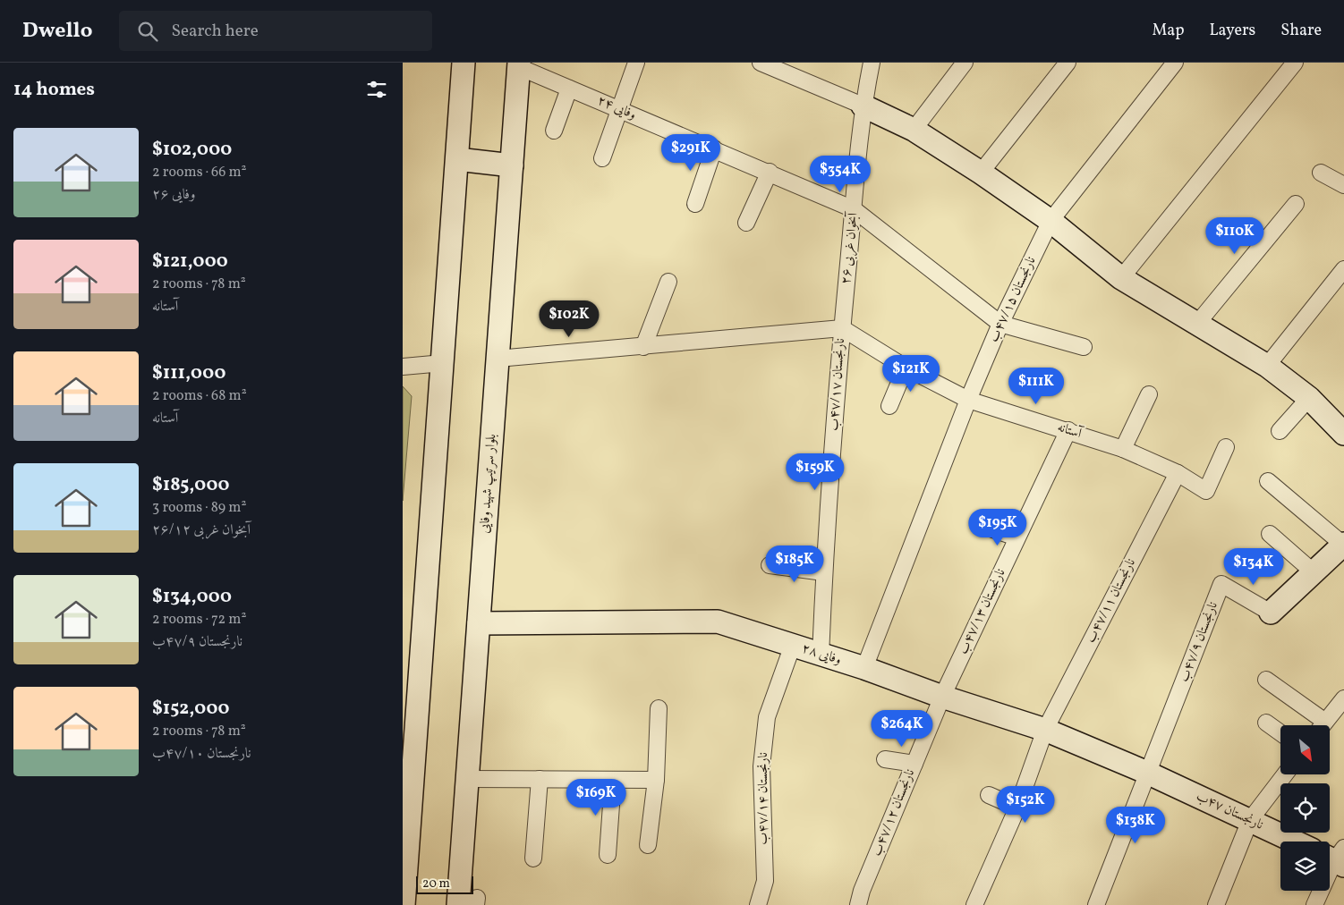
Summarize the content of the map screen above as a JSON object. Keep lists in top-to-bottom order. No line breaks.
{"streets":{"main road":["بلوار سرتیپ شهید وفایی","نارنجستان ۴۷/۹ب","وفایی ۲۸","نارنجستان ۴۷ب"],"street":["وفایی ۲۴","آبخوان غربی ۲۶","نارنجستان ۴۷/۱۵ب","نارنجستان ۴۷/۱۷ب","آستانه","نارنجستان ۴۷/۱۱ب","نارنجستان ۴۷/۱۳ب","نارنجستان ۴۷/۱۴ب","نارنجستان ۴۷/۱۲ب"]},"crossings":[["وفایی ۲۴","آبخوان غربی ۲۶"],["وفایی ۲۴","نارنجستان ۴۷/۱۵ب"],["وفایی ۲۴","بلوار سرتیپ شهید وفایی"],["آبخوان غربی ۲۶","نارنجستان ۴۷/۱۷ب"],["آبخوان غربی ۲۶","آستانه"],["نارنجستان ۴۷/۱۵ب","آستانه"],["نارنجستان ۴۷/۱۵ب","وفایی ۲۸"],["نارنجستان ۴۷/۱۷ب","آستانه"],["نارنجستان ۴۷/۱۷ب","وفایی ۲۸"],["آستانه","نارنجستان ۴۷/۱۱ب"],["آستانه","نارنجستان ۴۷/۱۳ب"],["بلوار سرتیپ شهید وفایی","وفایی ۲۸"],["نارنجستان ۴۷/۱۱ب","وفایی ۲۸"],["نارنجستان ۴۷/۱۳ب","وفایی ۲۸"],["نارنجستان ۴۷/۱۳ب","نارنجستان ۴۷/۱۲ب"],["نارنجستان ۴۷/۹ب","وفایی ۲۸"],["نارنجستان ۴۷/۹ب","نارنجستان ۴۷ب"],["وفایی ۲۸","نارنجستان ۴۷/۱۴ب"],["وفایی ۲۸","نارنجستان ۴۷ب"],["وفایی ۲۸","نارنجستان ۴۷/۱۲ب"]],"scale_bar":"20 m","north":"bottom right","page":{"header":"Dwello","search":"Search here","nav":["Map","Layers","Share"],"heading":"14 homes","list":[{"name":"$102,000","note":"2 rooms · 66 m² · وفایی ۲۶"},{"name":"$121,000","note":"2 rooms · 78 m² · آستانه"},{"name":"$111,000","note":"2 rooms · 68 m² · آستانه"},{"name":"$185,000","note":"3 rooms · 89 m² · آبخوان غربی ۲۶/۱۲"},{"name":"$134,000","note":"2 rooms · 72 m² · نارنجستان ۴۷/۹ب"},{"name":"$152,000","note":"2 rooms · 78 m² · نارنجستان ۴۷/۱۰ب"}],"price":["$291K","$354K","$110K","$102K","$121K","$111K","$159K","$195K","$185K","$134K","$264K","$169K","$152K","$138K"],"scale":"20 m"}}
